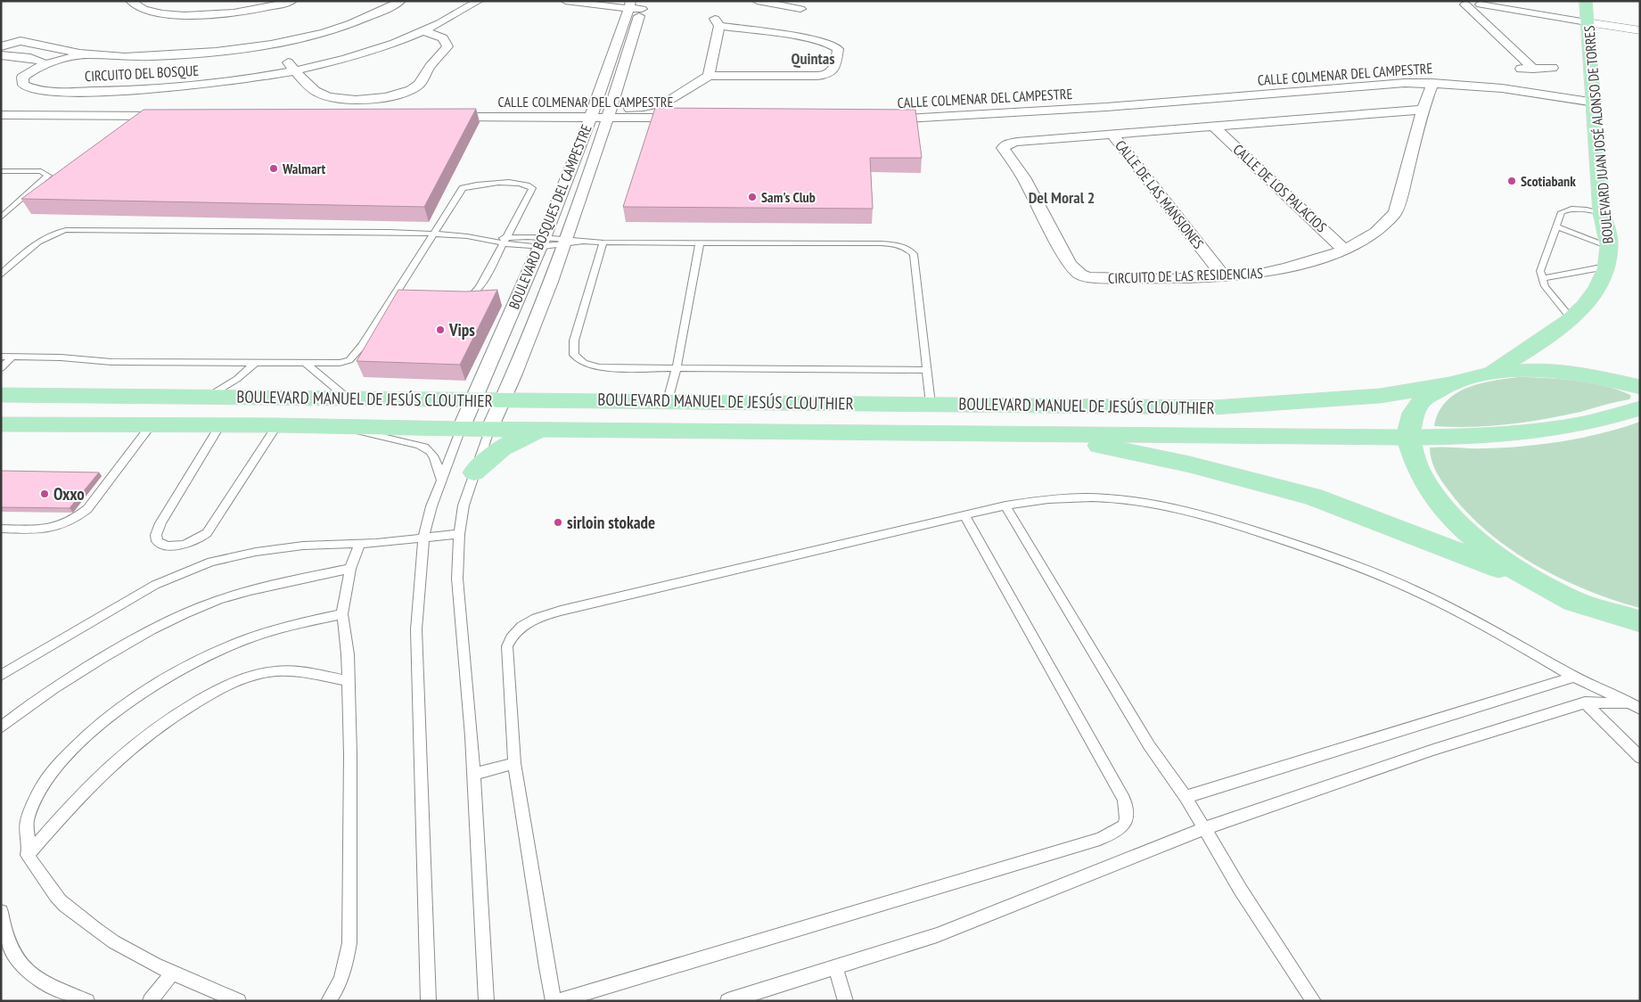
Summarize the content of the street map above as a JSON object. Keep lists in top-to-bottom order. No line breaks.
{"streets":{"main road":["BOULEVARD JUAN JOSÉ ALONSO DE TORRES","BOULEVARD MANUEL DE JESÚS CLOUTHIER"],"street":["CIRCUITO DEL BOSQUE","CALLE COLMENAR DEL CAMPESTRE","CALLE DE LOS PALACIOS","CALLE DE LAS MANSIONES","BOULEVARD BOSQUES DEL CAMPESTRE","CIRCUITO DE LAS RESIDENCIAS"]},"crossings":[["CALLE COLMENAR DEL CAMPESTRE","BOULEVARD JUAN JOSÉ ALONSO DE TORRES"],["CALLE COLMENAR DEL CAMPESTRE","BOULEVARD BOSQUES DEL CAMPESTRE"],["CALLE COLMENAR DEL CAMPESTRE","CIRCUITO DE LAS RESIDENCIAS"],["CALLE DE LOS PALACIOS","CIRCUITO DE LAS RESIDENCIAS"],["CALLE DE LAS MANSIONES","CIRCUITO DE LAS RESIDENCIAS"],["BOULEVARD BOSQUES DEL CAMPESTRE","BOULEVARD MANUEL DE JESÚS CLOUTHIER"]],"districts":["Quintas","Del Moral 2"],"places":["Walmart","Scotiabank","Sam's Club","Vips","Oxxo","sirloin stokade"]}
